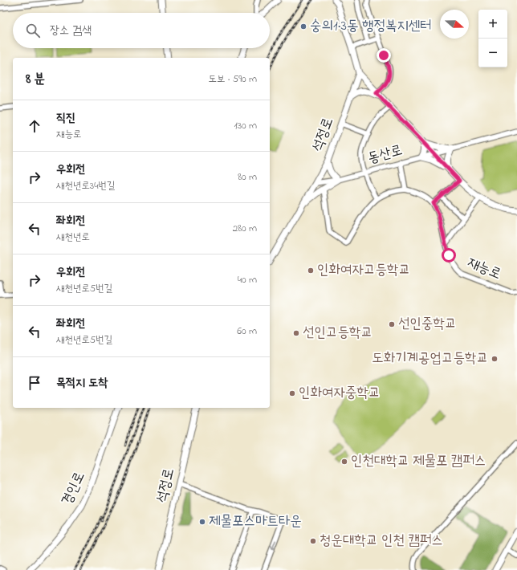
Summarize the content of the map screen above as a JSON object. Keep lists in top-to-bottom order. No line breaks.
{"streets":{"main road":["석정로","경인로"],"street":["동산로","재능로"]},"crossings":[["석정로","동산로"]],"places":["숭의1·3동 행정복지센터","인화여자고등학교","선인중학교","선인고등학교","도화기계공업고등학교","인화여자중학교","인천대학교 제물포 캠퍼스","제물포스마트타운","청운대학교 인천 캠퍼스"],"north":"right","page":{"map_buttons":["+","−"],"search":"장소 검색","heading":["8 분","도보 · 590 m"],"list":[["직진","재능로","130 m"],["우회전","새천년로34번길","80 m"],["좌회전","새천년로","280 m"],["우회전","새천년로5번길","40 m"],["좌회전","새천년로5번길","60 m"],"목적지 도착"]}}
